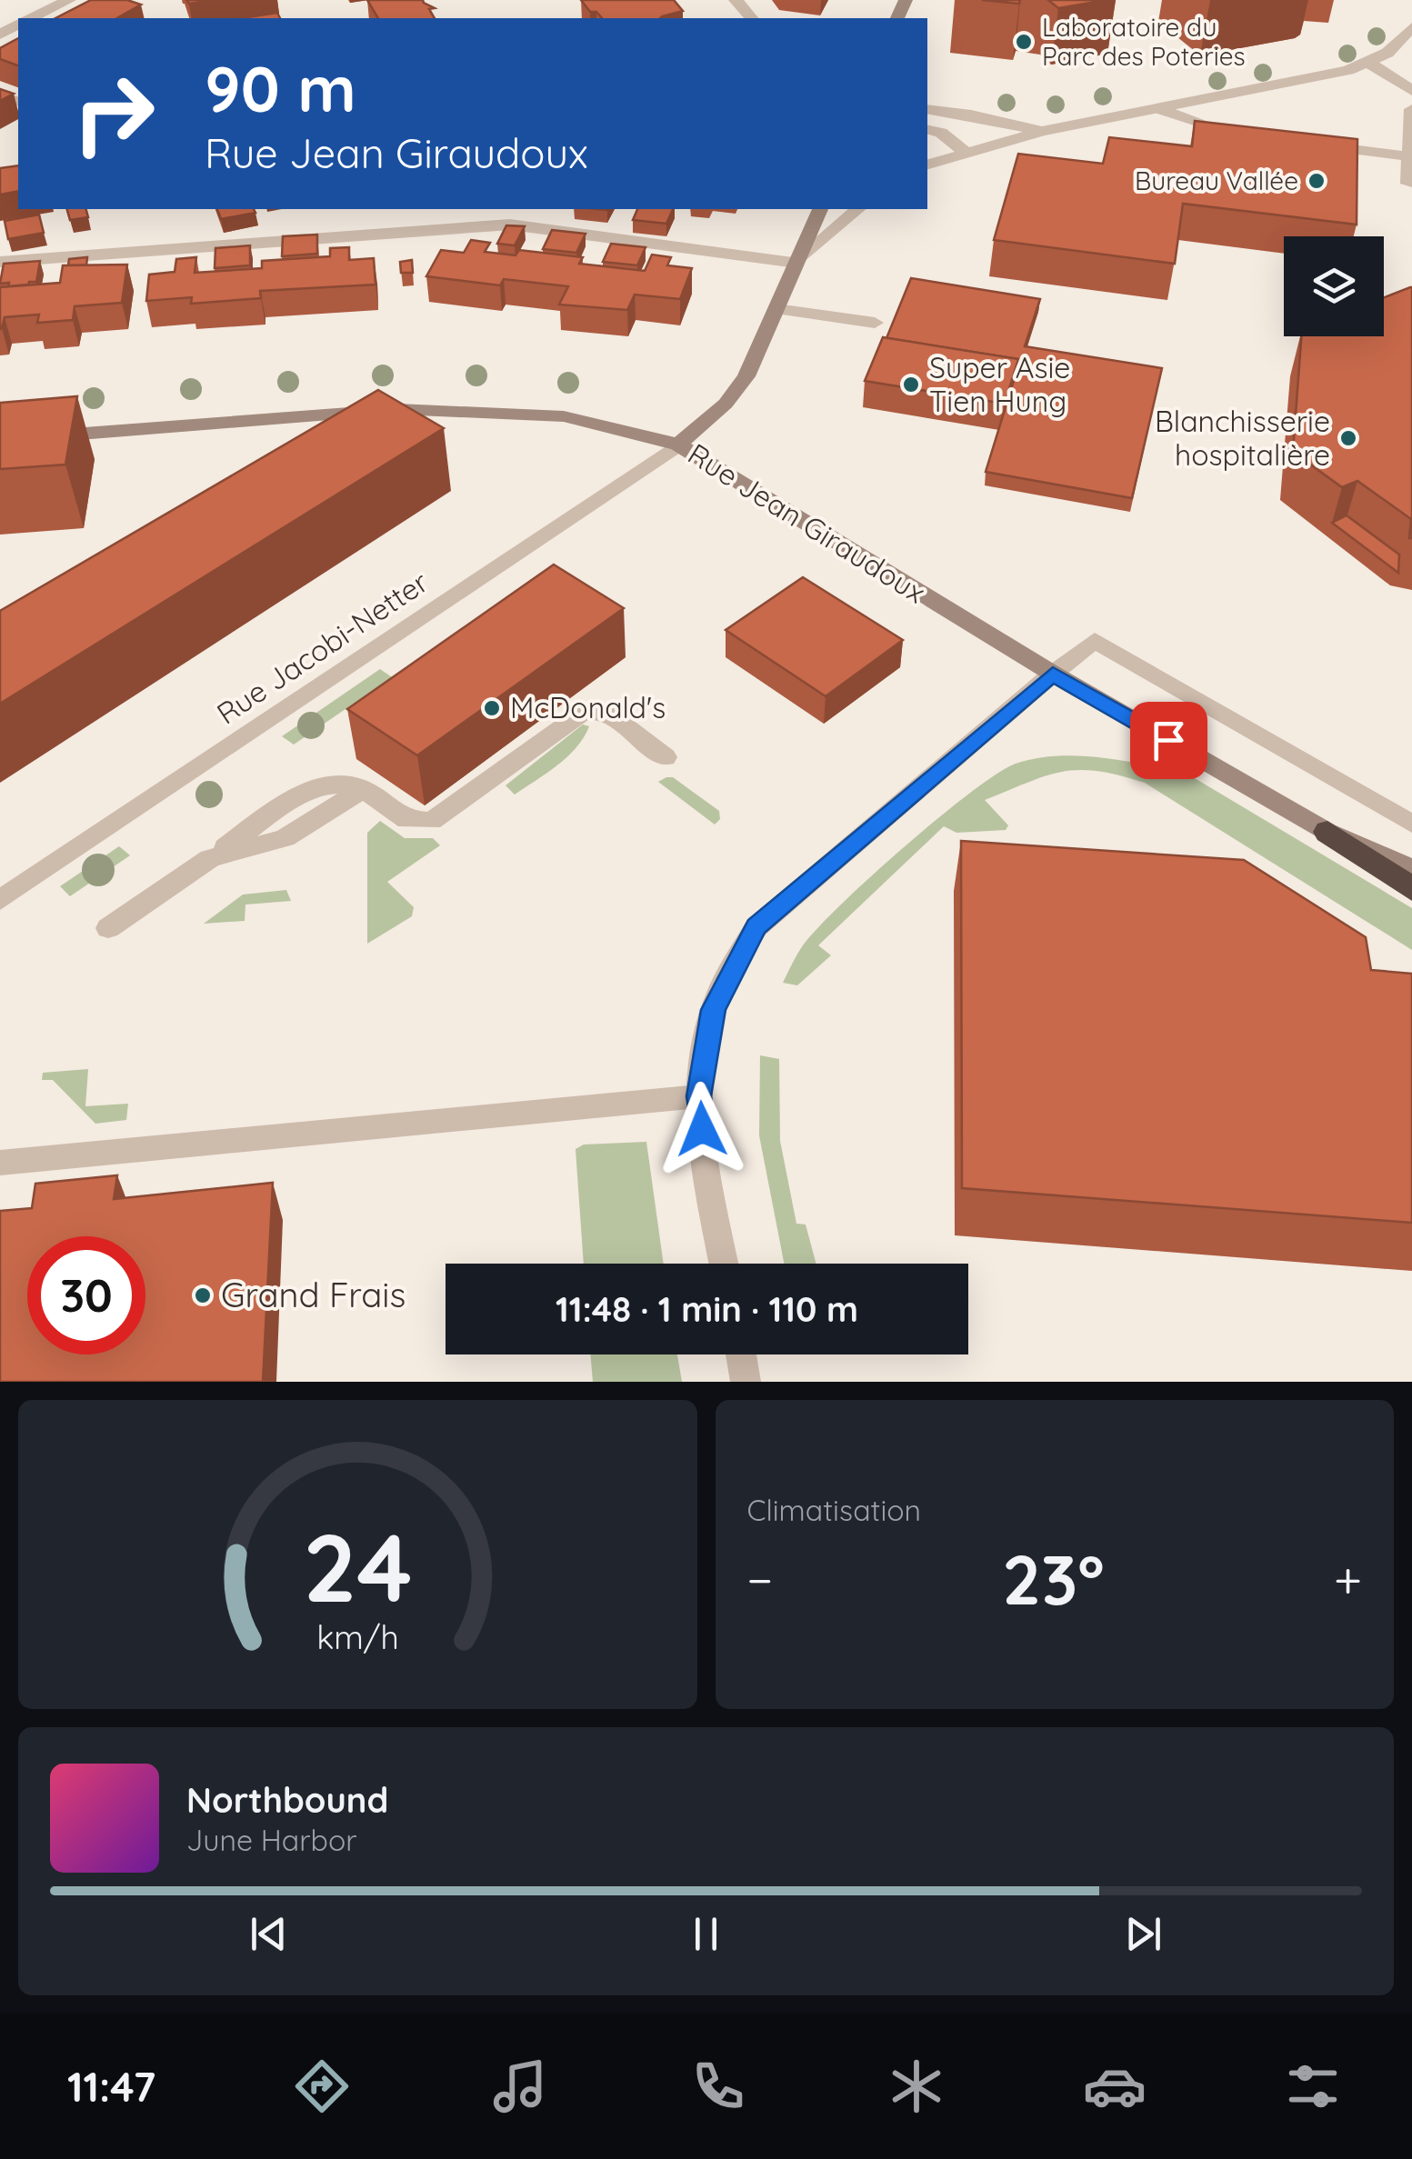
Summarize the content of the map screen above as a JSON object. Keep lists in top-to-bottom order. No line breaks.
{"streets":{"street":["Rue Jean Giraudoux","Rue Jacobi-Netter"]},"crossings":[["Rue Jean Giraudoux","Rue Jacobi-Netter"]],"places":["Laboratoire du Parc des Poteries","Bureau Vallée","Super Asie Tien Hung","Blanchisserie hospitalière","McDonald's","Grand Frais"],"page":{"turn":["90 m","Rue Jean Giraudoux"],"limit":"30","trip":"11:48 · 1 min · 110 m","tile":"Climatisation","heat":["−","23°","+"],"song":["Northbound","June Harbor"],"tabs":"11:47","gauge":["24","km/h"]}}
